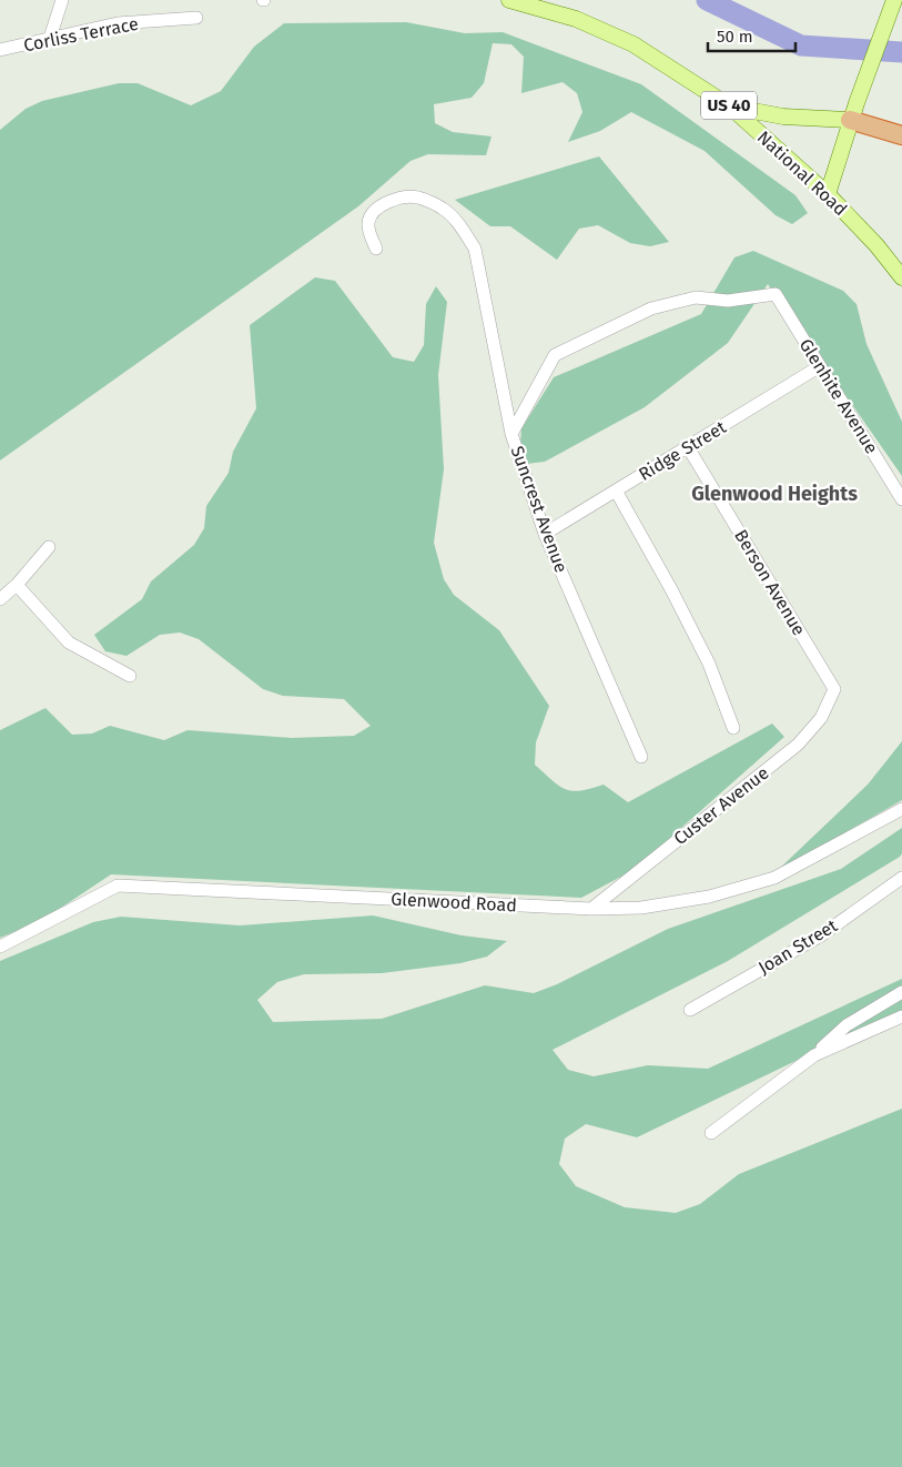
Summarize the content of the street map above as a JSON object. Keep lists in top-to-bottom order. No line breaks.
{"streets":{"main road":["US 40","National Road"],"street":["Corliss Terrace","Glenhite Avenue","Ridge Street","Suncrest Avenue","Berson Avenue","Custer Avenue","Glenwood Road","Joan Street"]},"crossings":[["Glenhite Avenue","Ridge Street"],["Glenhite Avenue","Suncrest Avenue"],["Ridge Street","Suncrest Avenue"],["Ridge Street","Berson Avenue"],["Berson Avenue","Custer Avenue"],["Custer Avenue","Glenwood Road"]],"districts":["Glenwood Heights"],"scale_bar":"50 m"}
